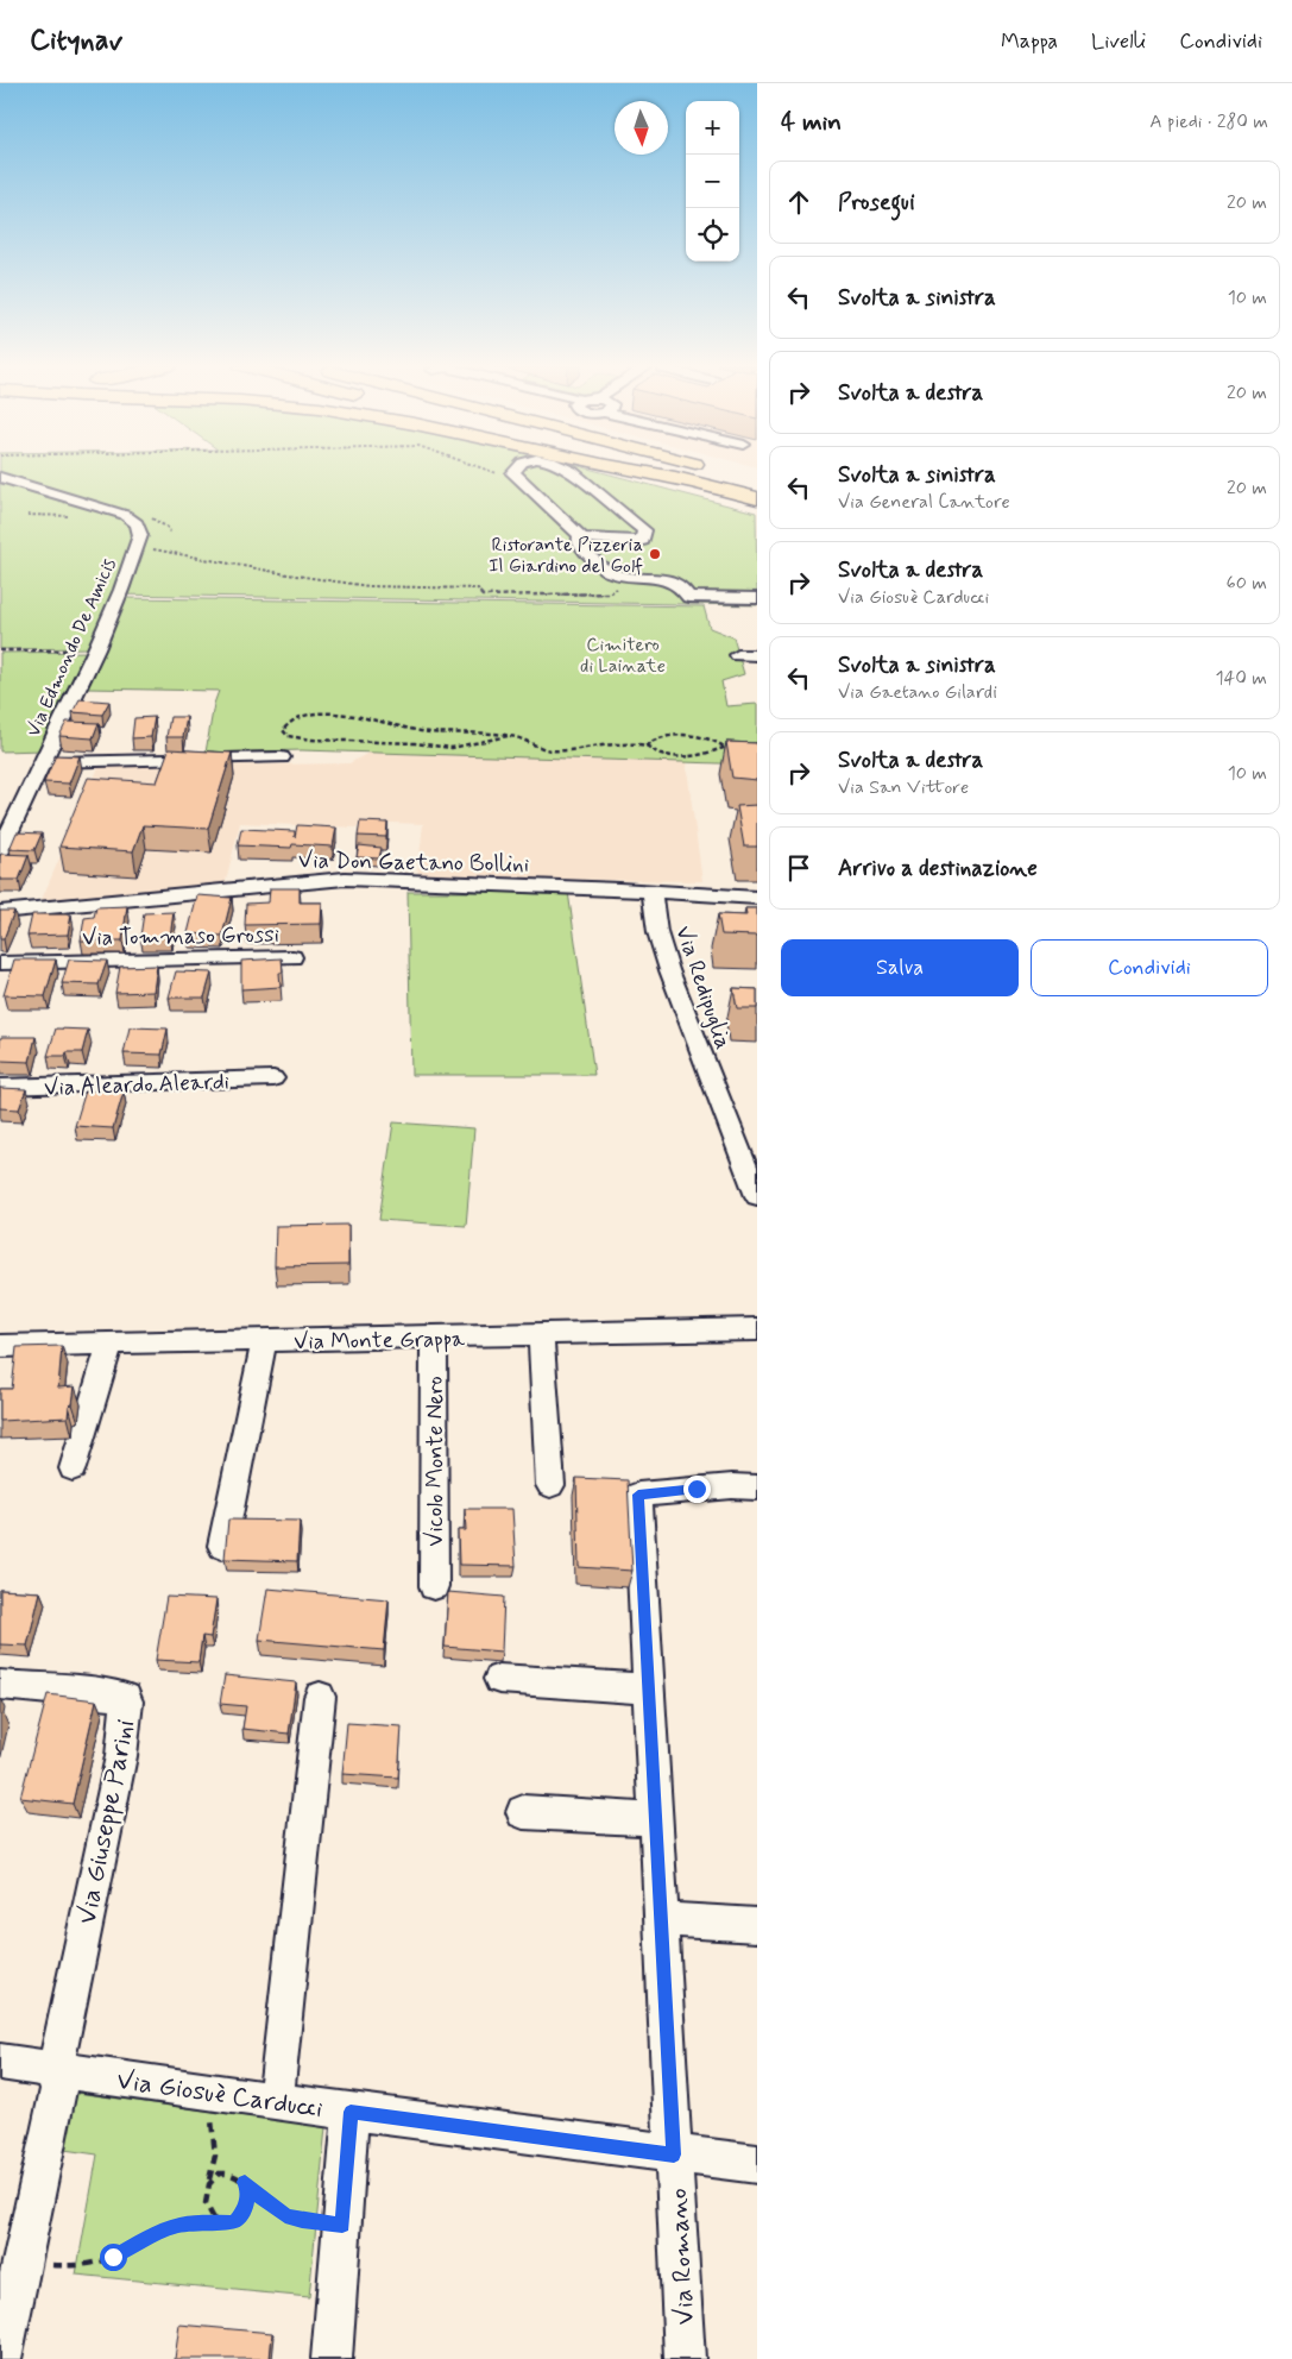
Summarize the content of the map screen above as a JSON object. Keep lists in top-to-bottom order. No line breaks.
{"streets":{"street":["Via Edmondo De Amicis","Via Don Gaetano Bollini","Via Tommaso Grossi","Via Redipuglia","Via Aleardo Aleardi","Via Monte Grappa","Vicolo Monte Nero","Via Giuseppe Parini","Via Giosuè Carducci","Via Romano"]},"crossings":[["Via Don Gaetano Bollini","Via Redipuglia"],["Via Monte Grappa","Vicolo Monte Nero"],["Via Giuseppe Parini","Via Giosuè Carducci"],["Via Giosuè Carducci","Via Romano"]],"parks":["Cimitero di Lainate"],"places":["Ristorante Pizzeria Il Giardino del Golf"],"north":"bottom","page":{"header":"Citynav","nav":["Mappa","Livelli","Condividi"],"heading":["4 min","A piedi · 280 m"],"map_buttons":["+","−"],"list":[["Prosegui","20 m"],["Svolta a sinistra","10 m"],["Svolta a destra","20 m"],["Svolta a sinistra","Via General Cantore","20 m"],["Svolta a destra","Via Giosuè Carducci","60 m"],["Svolta a sinistra","Via Gaetano Gilardi","140 m"],["Svolta a destra","Via San Vittore","10 m"],"Arrivo a destinazione"],"buttons":["Salva","Condividi"]}}
